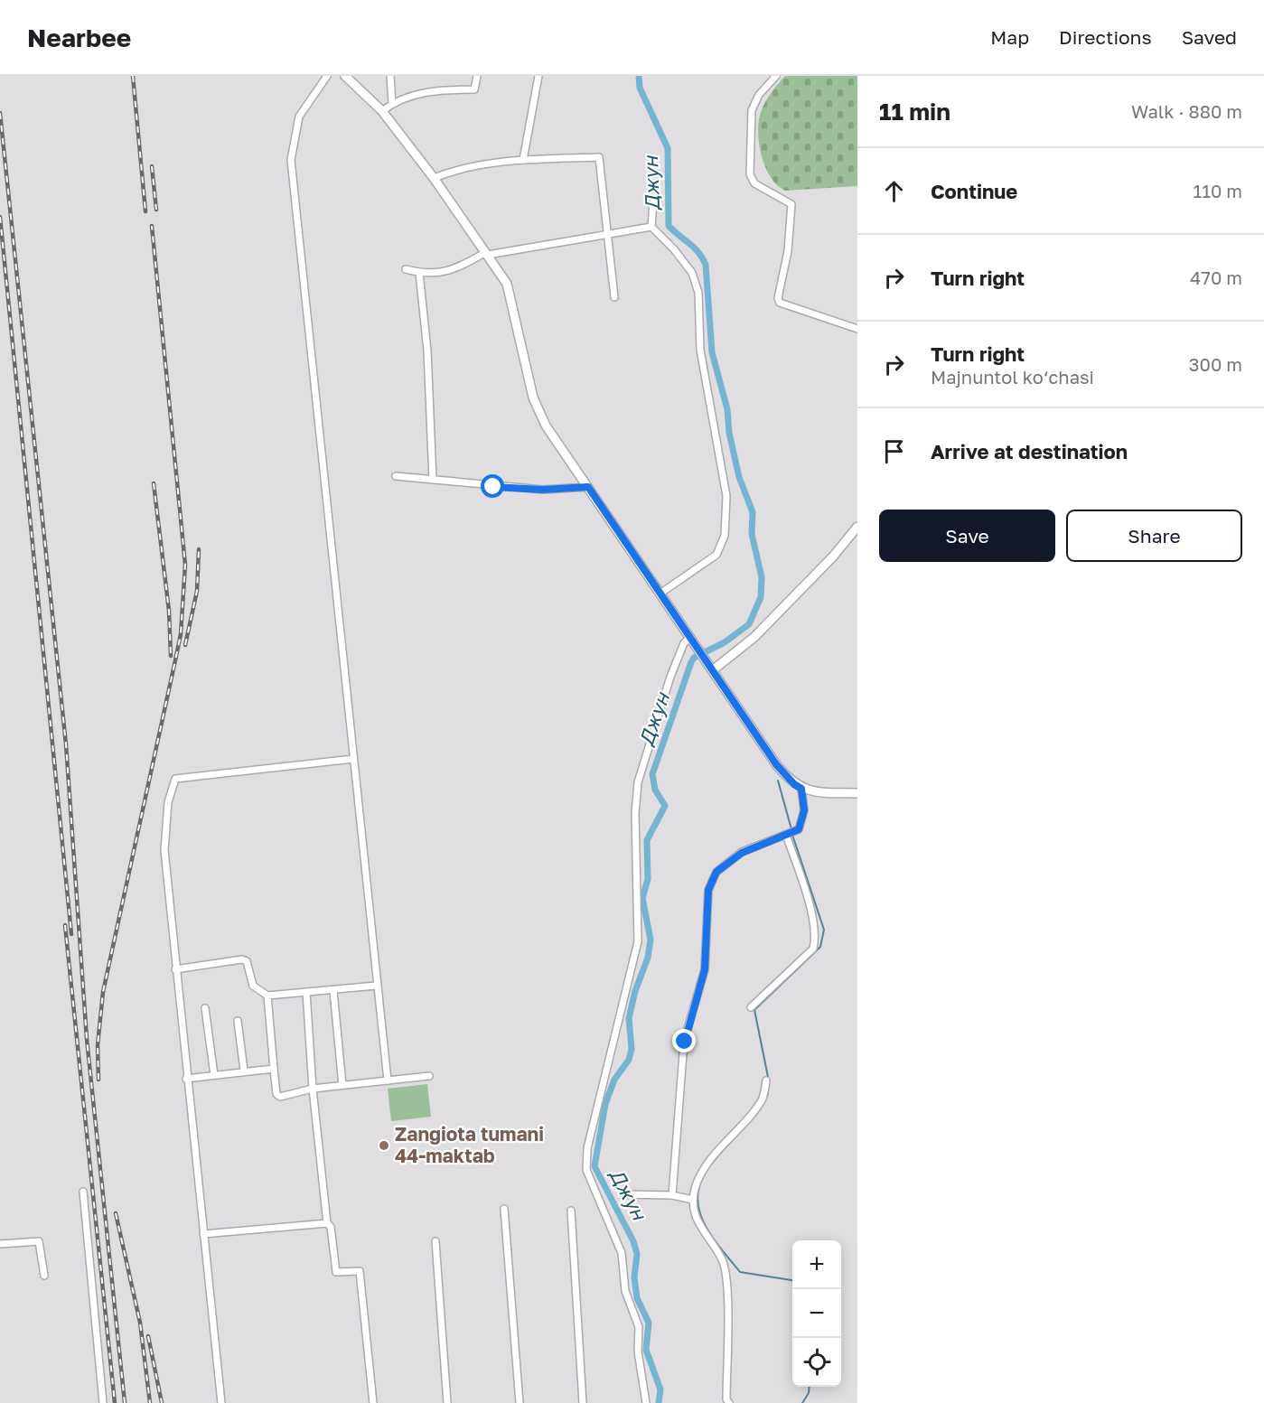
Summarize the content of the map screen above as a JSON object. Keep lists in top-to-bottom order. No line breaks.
{"water":["Джун"],"places":["Zangiota tumani 44-maktab"],"page":{"header":"Nearbee","nav":["Map","Directions","Saved"],"heading":["11 min","Walk · 880 m"],"list":[["Continue","110 m"],["Turn right","470 m"],["Turn right","Majnuntol ko‘chasi","300 m"],"Arrive at destination"],"buttons":["Save","Share"],"map_buttons":["+","−"]}}
